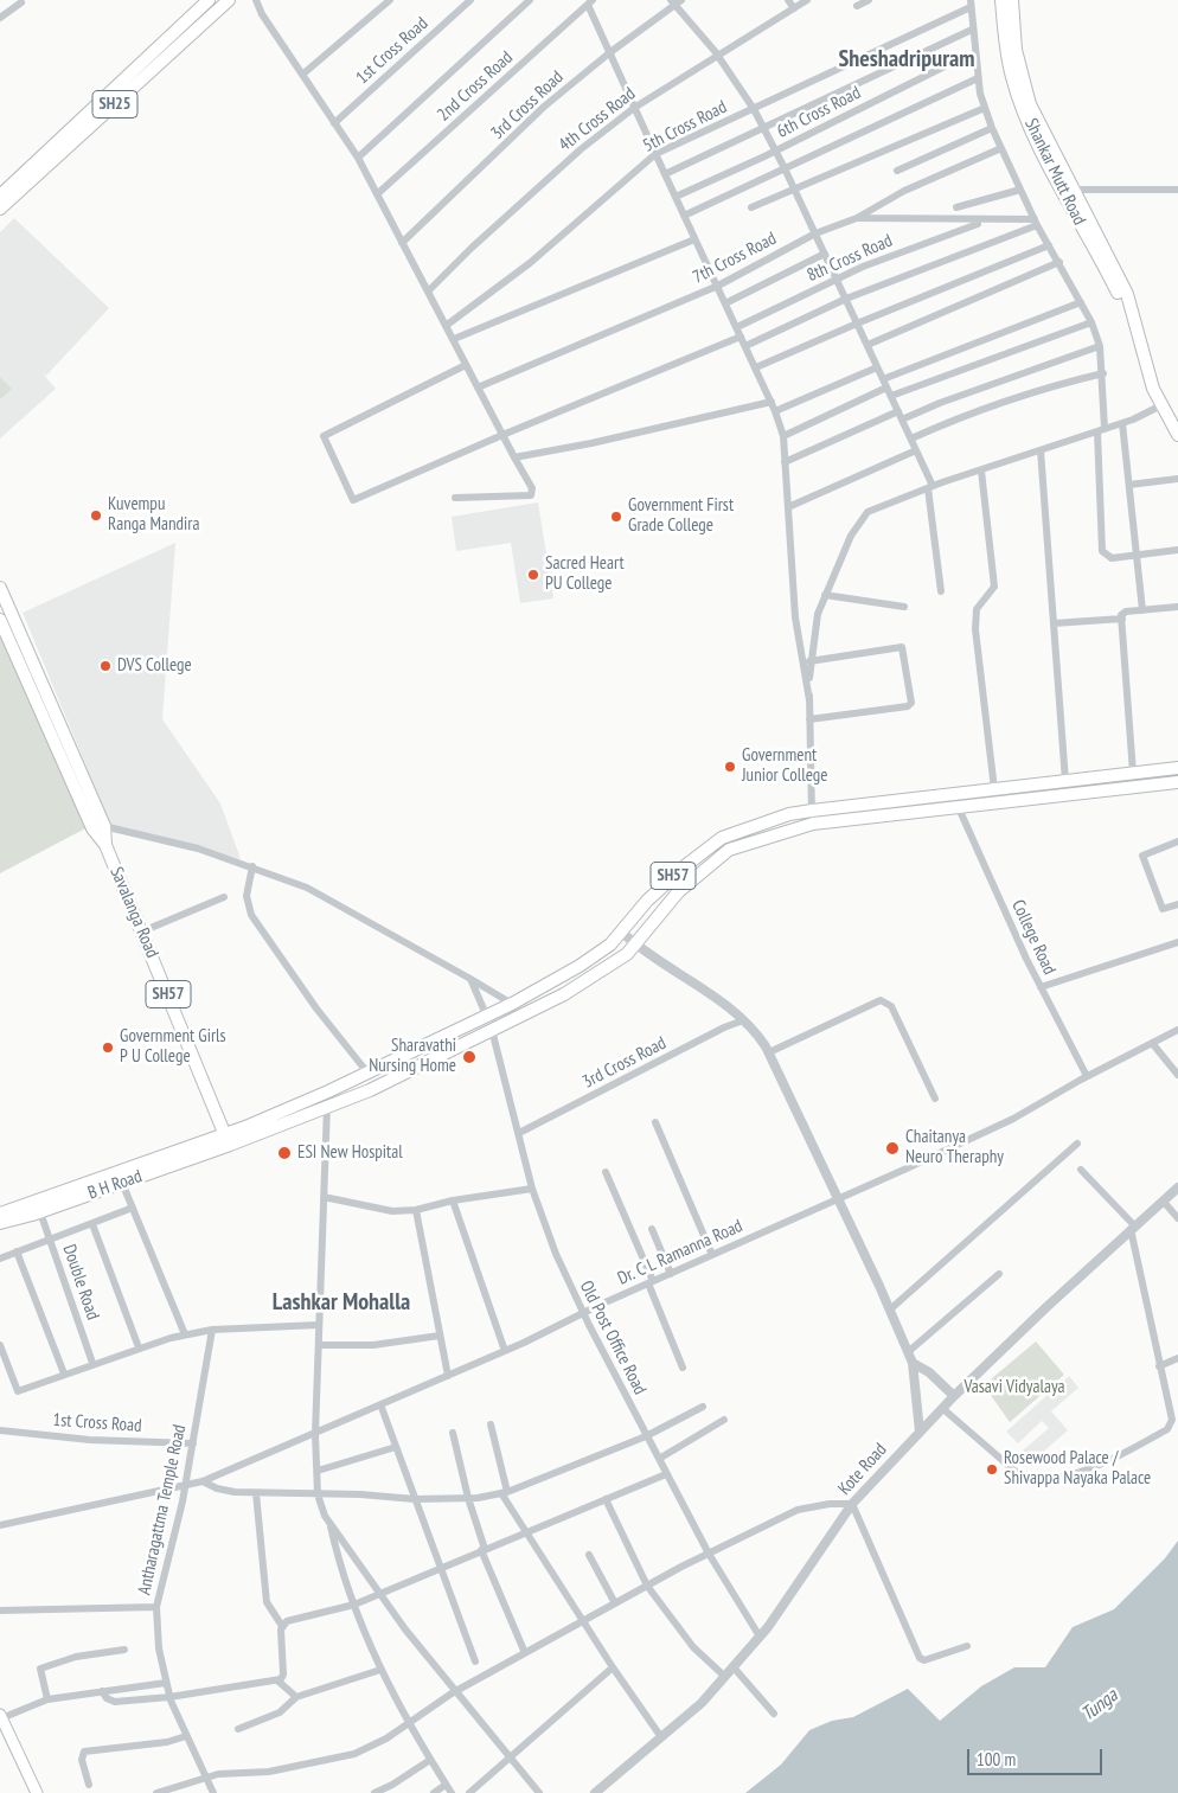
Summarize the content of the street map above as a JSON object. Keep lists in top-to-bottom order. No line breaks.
{"streets":{"main road":["SH25","Shankar Mutt Road","SH57","Savalanga Road","B H Road"],"street":["1st Cross Road","2nd Cross Road","3rd Cross Road","6th Cross Road","4th Cross Road","5th Cross Road","7th Cross Road","8th Cross Road","College Road","Dr. C L Ramanna Road","Double Road","Old Post Office Road","Kote Road","Antharagattma Temple Road"]},"crossings":[["1st Cross Road","Antharagattma Temple Road"],["3rd Cross Road","Old Post Office Road"],["SH57","Savalanga Road"],["SH57","College Road"],["SH57","B H Road"],["SH57","Old Post Office Road"],["Savalanga Road","B H Road"],["College Road","Dr. C L Ramanna Road"],["B H Road","Double Road"],["Dr. C L Ramanna Road","Old Post Office Road"],["Dr. C L Ramanna Road","Antharagattma Temple Road"],["Old Post Office Road","Kote Road"]],"districts":["Sheshadripuram","Lashkar Mohalla"],"water":["Tunga"],"parks":["Vasavi Vidyalaya"],"places":["Kuvempu Ranga Mandira","Government First Grade College","Sacred Heart PU College","DVS College","Government Junior College","Government Girls P U College","Sharavathi Nursing Home","Chaitanya Neuro Theraphy","ESI New Hospital","Rosewood Palace / Shivappa Nayaka Palace"],"scale_bar":"100 m"}
